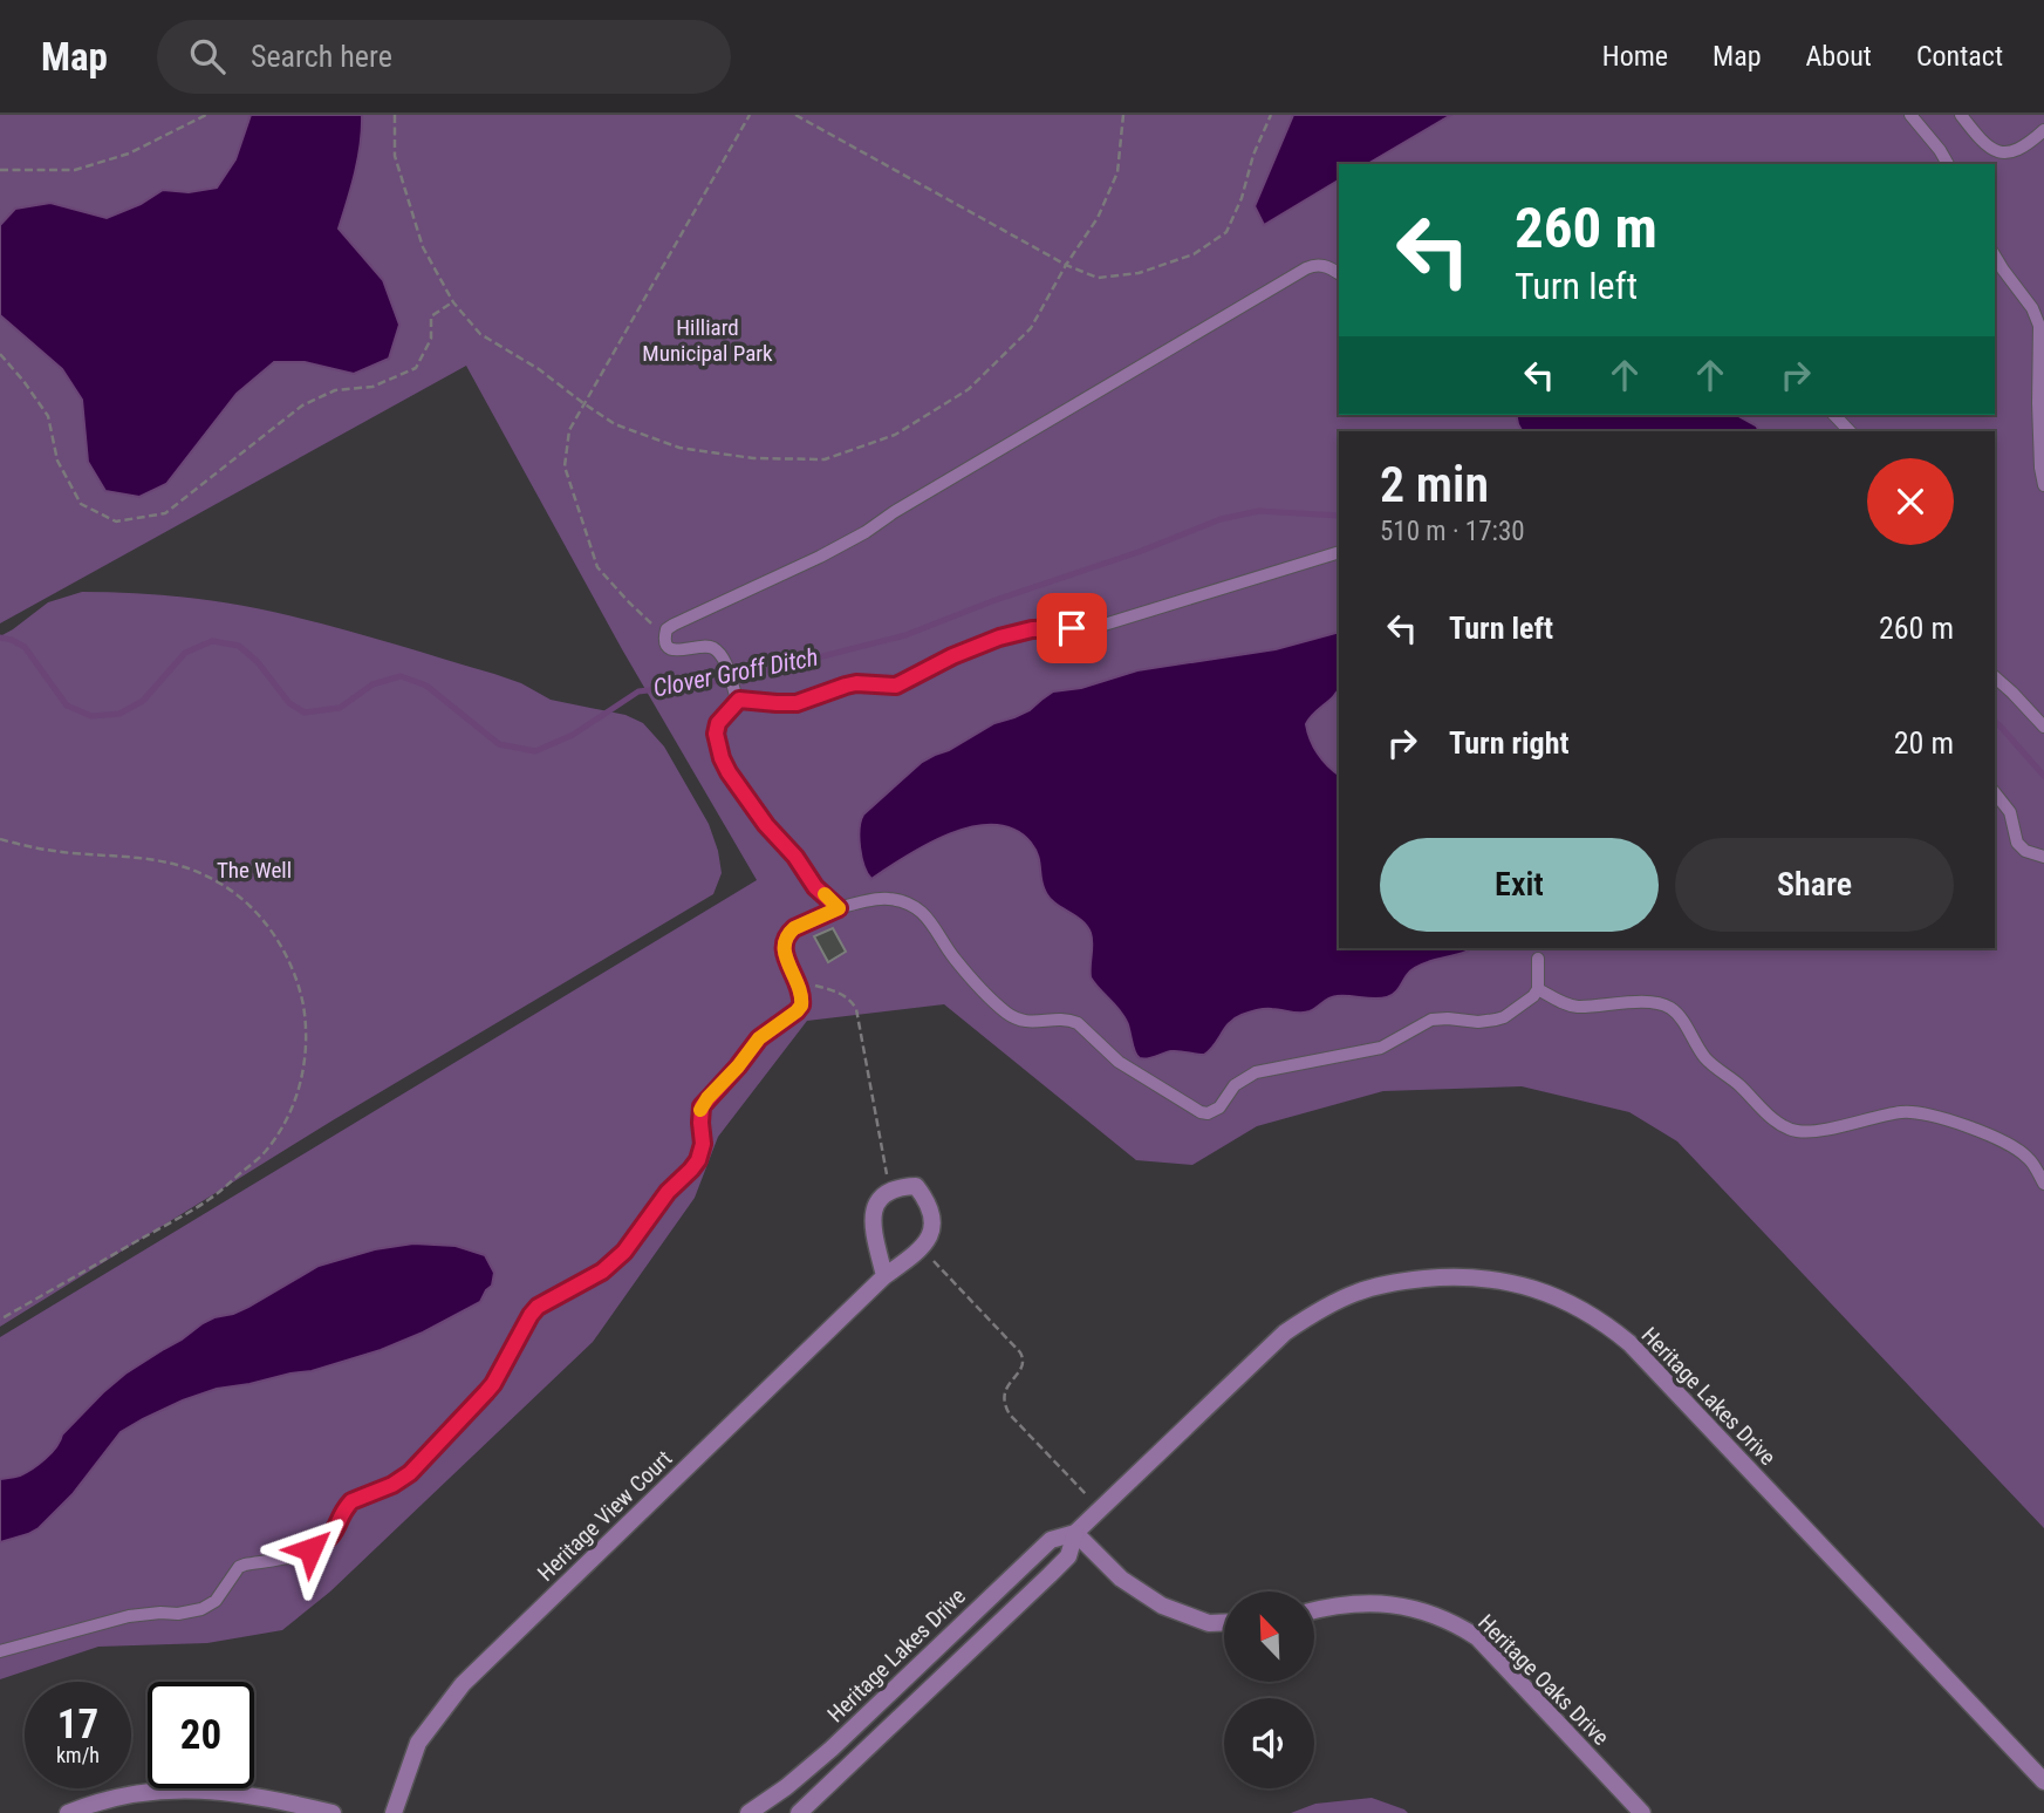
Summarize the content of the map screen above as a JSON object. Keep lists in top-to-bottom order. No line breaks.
{"streets":{"street":["Heritage Lakes Drive","Heritage View Court","Heritage Oaks Drive"]},"water":["Clover Groff Ditch"],"parks":["Hilliard Municipal Park","The Well"],"north":"top left","page":{"header":"Map","search":"Search here","nav":["Home","Map","About","Contact"],"turn":["260 m","Turn left"],"heading":["2 min","510 m · 17:30"],"list":[{"name":"Turn left","value":"260 m"},{"name":"Turn right","value":"20 m"}],"buttons":["Exit","Share"],"speed":"17 km/h","limit":"20"}}
